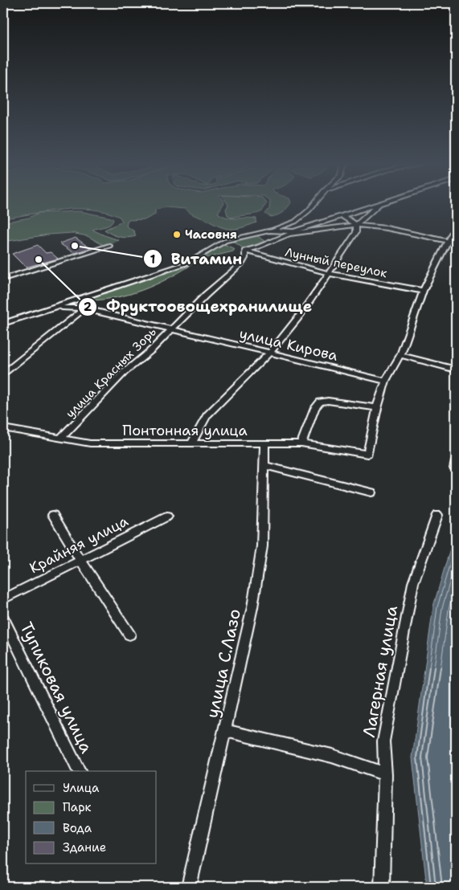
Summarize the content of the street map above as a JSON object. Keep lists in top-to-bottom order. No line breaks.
{"streets":{"street":["Лунный переулок","улица Кирова","улица Красных Зорь","Понтонная улица","Крайняя улица","улица С.Лазо","Лагерная улица","Тупиковая улица"]},"crossings":[["Лунный переулок","улица Красных Зорь"],["улица Кирова","улица Красных Зорь"],["улица Красных Зорь","Понтонная улица"],["Понтонная улица","улица С.Лазо"]],"places":["Часовня","Витамин","Фруктоовощехранилище"],"legend":["Улица","Парк","Вода","Здание"]}
